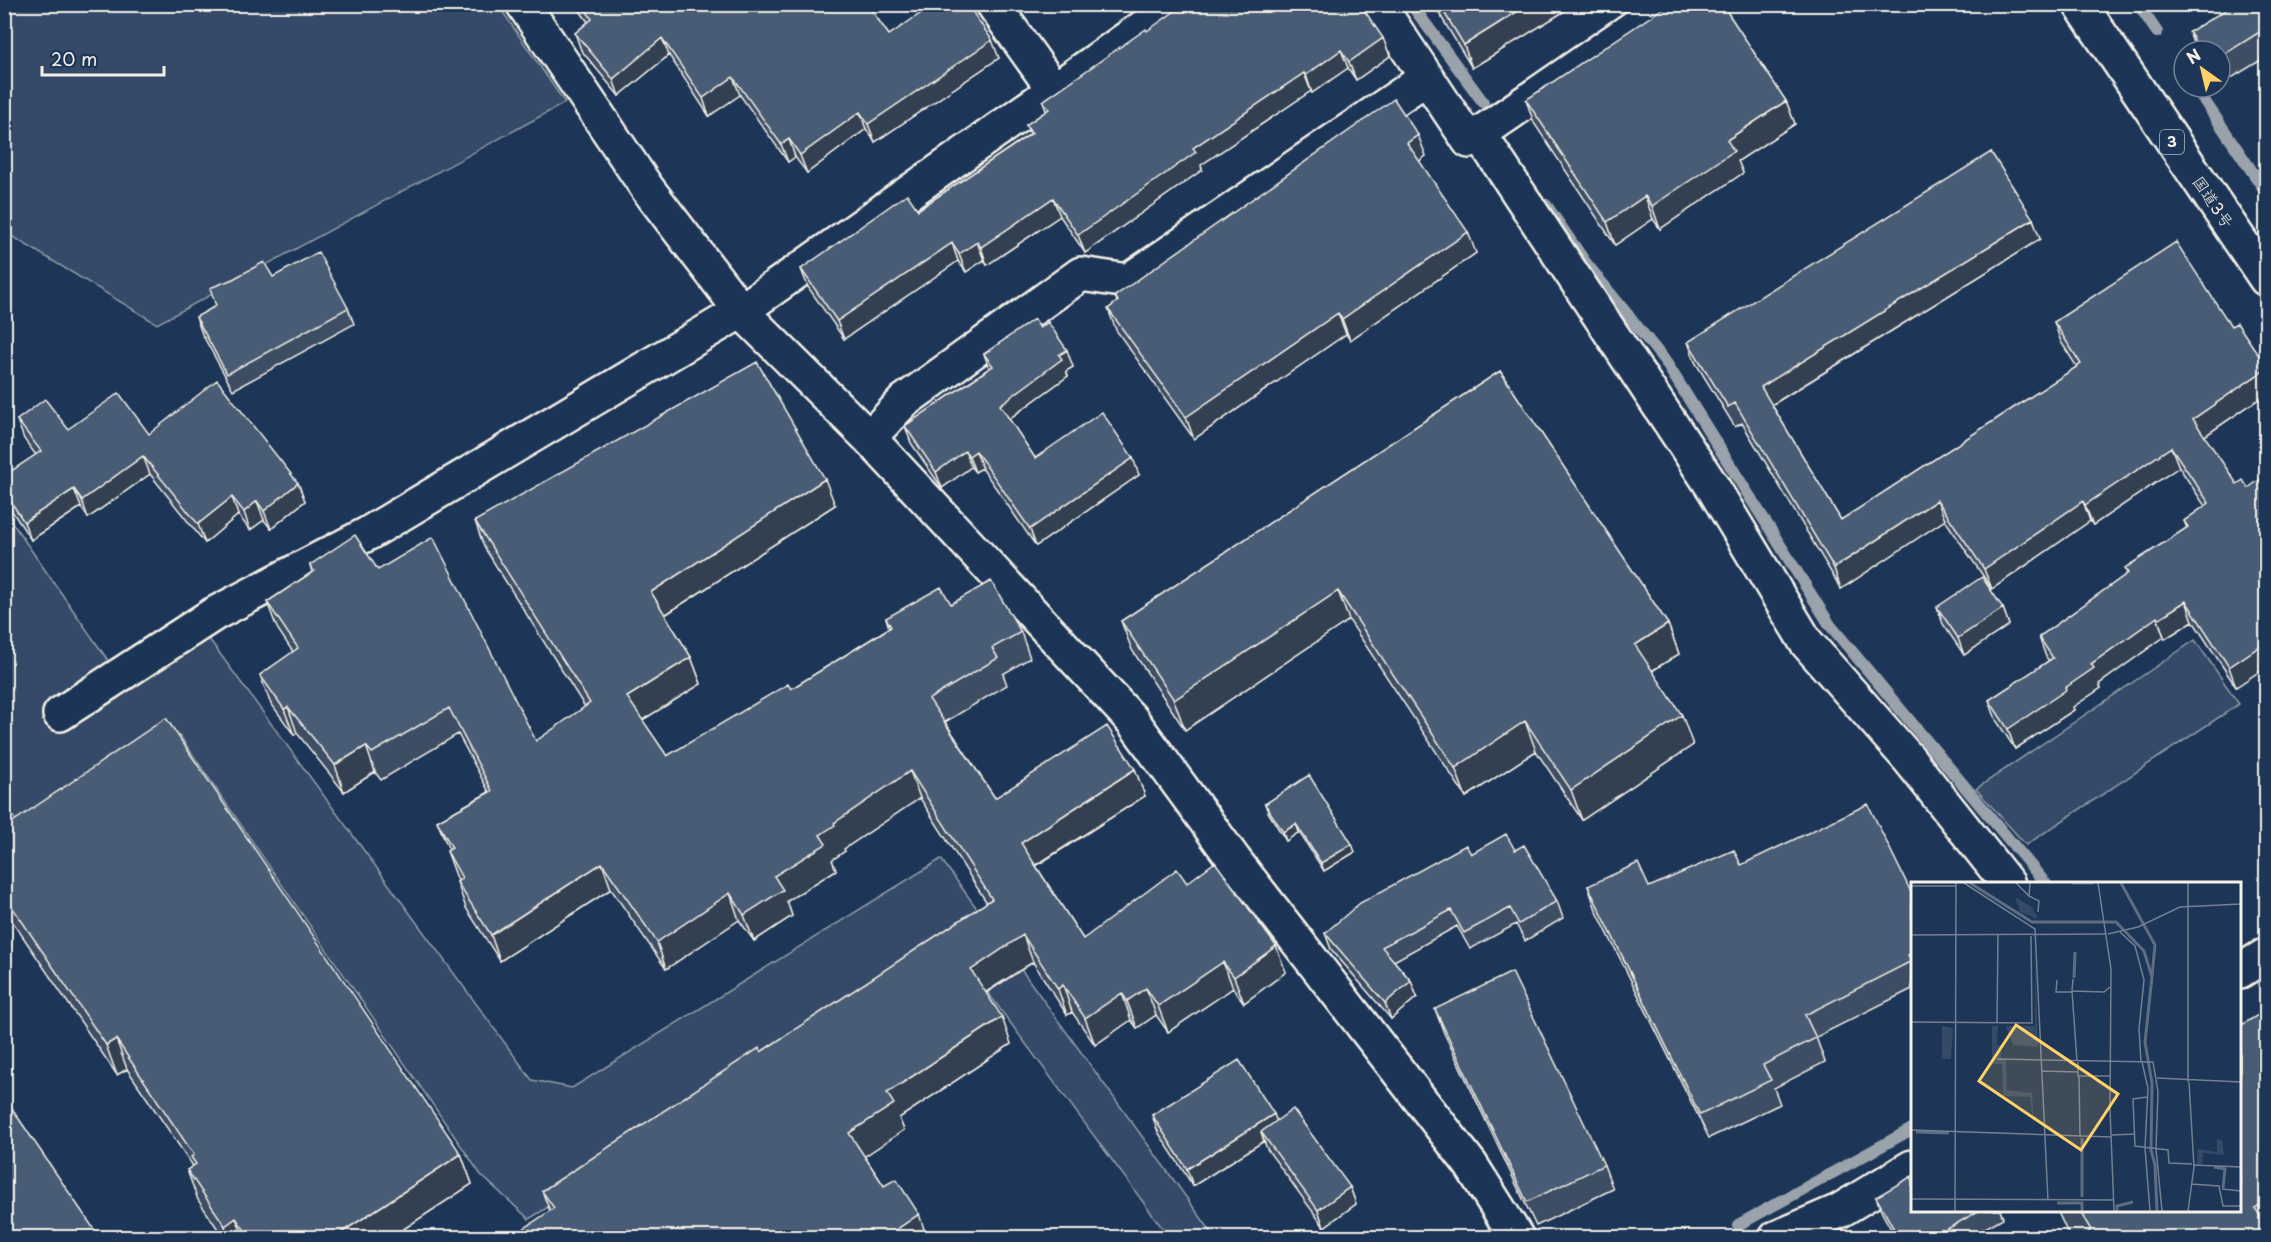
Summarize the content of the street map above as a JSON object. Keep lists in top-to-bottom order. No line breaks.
{"streets":{"main road":["3","国道3号"]},"scale_bar":"20 m","north":"top left"}
